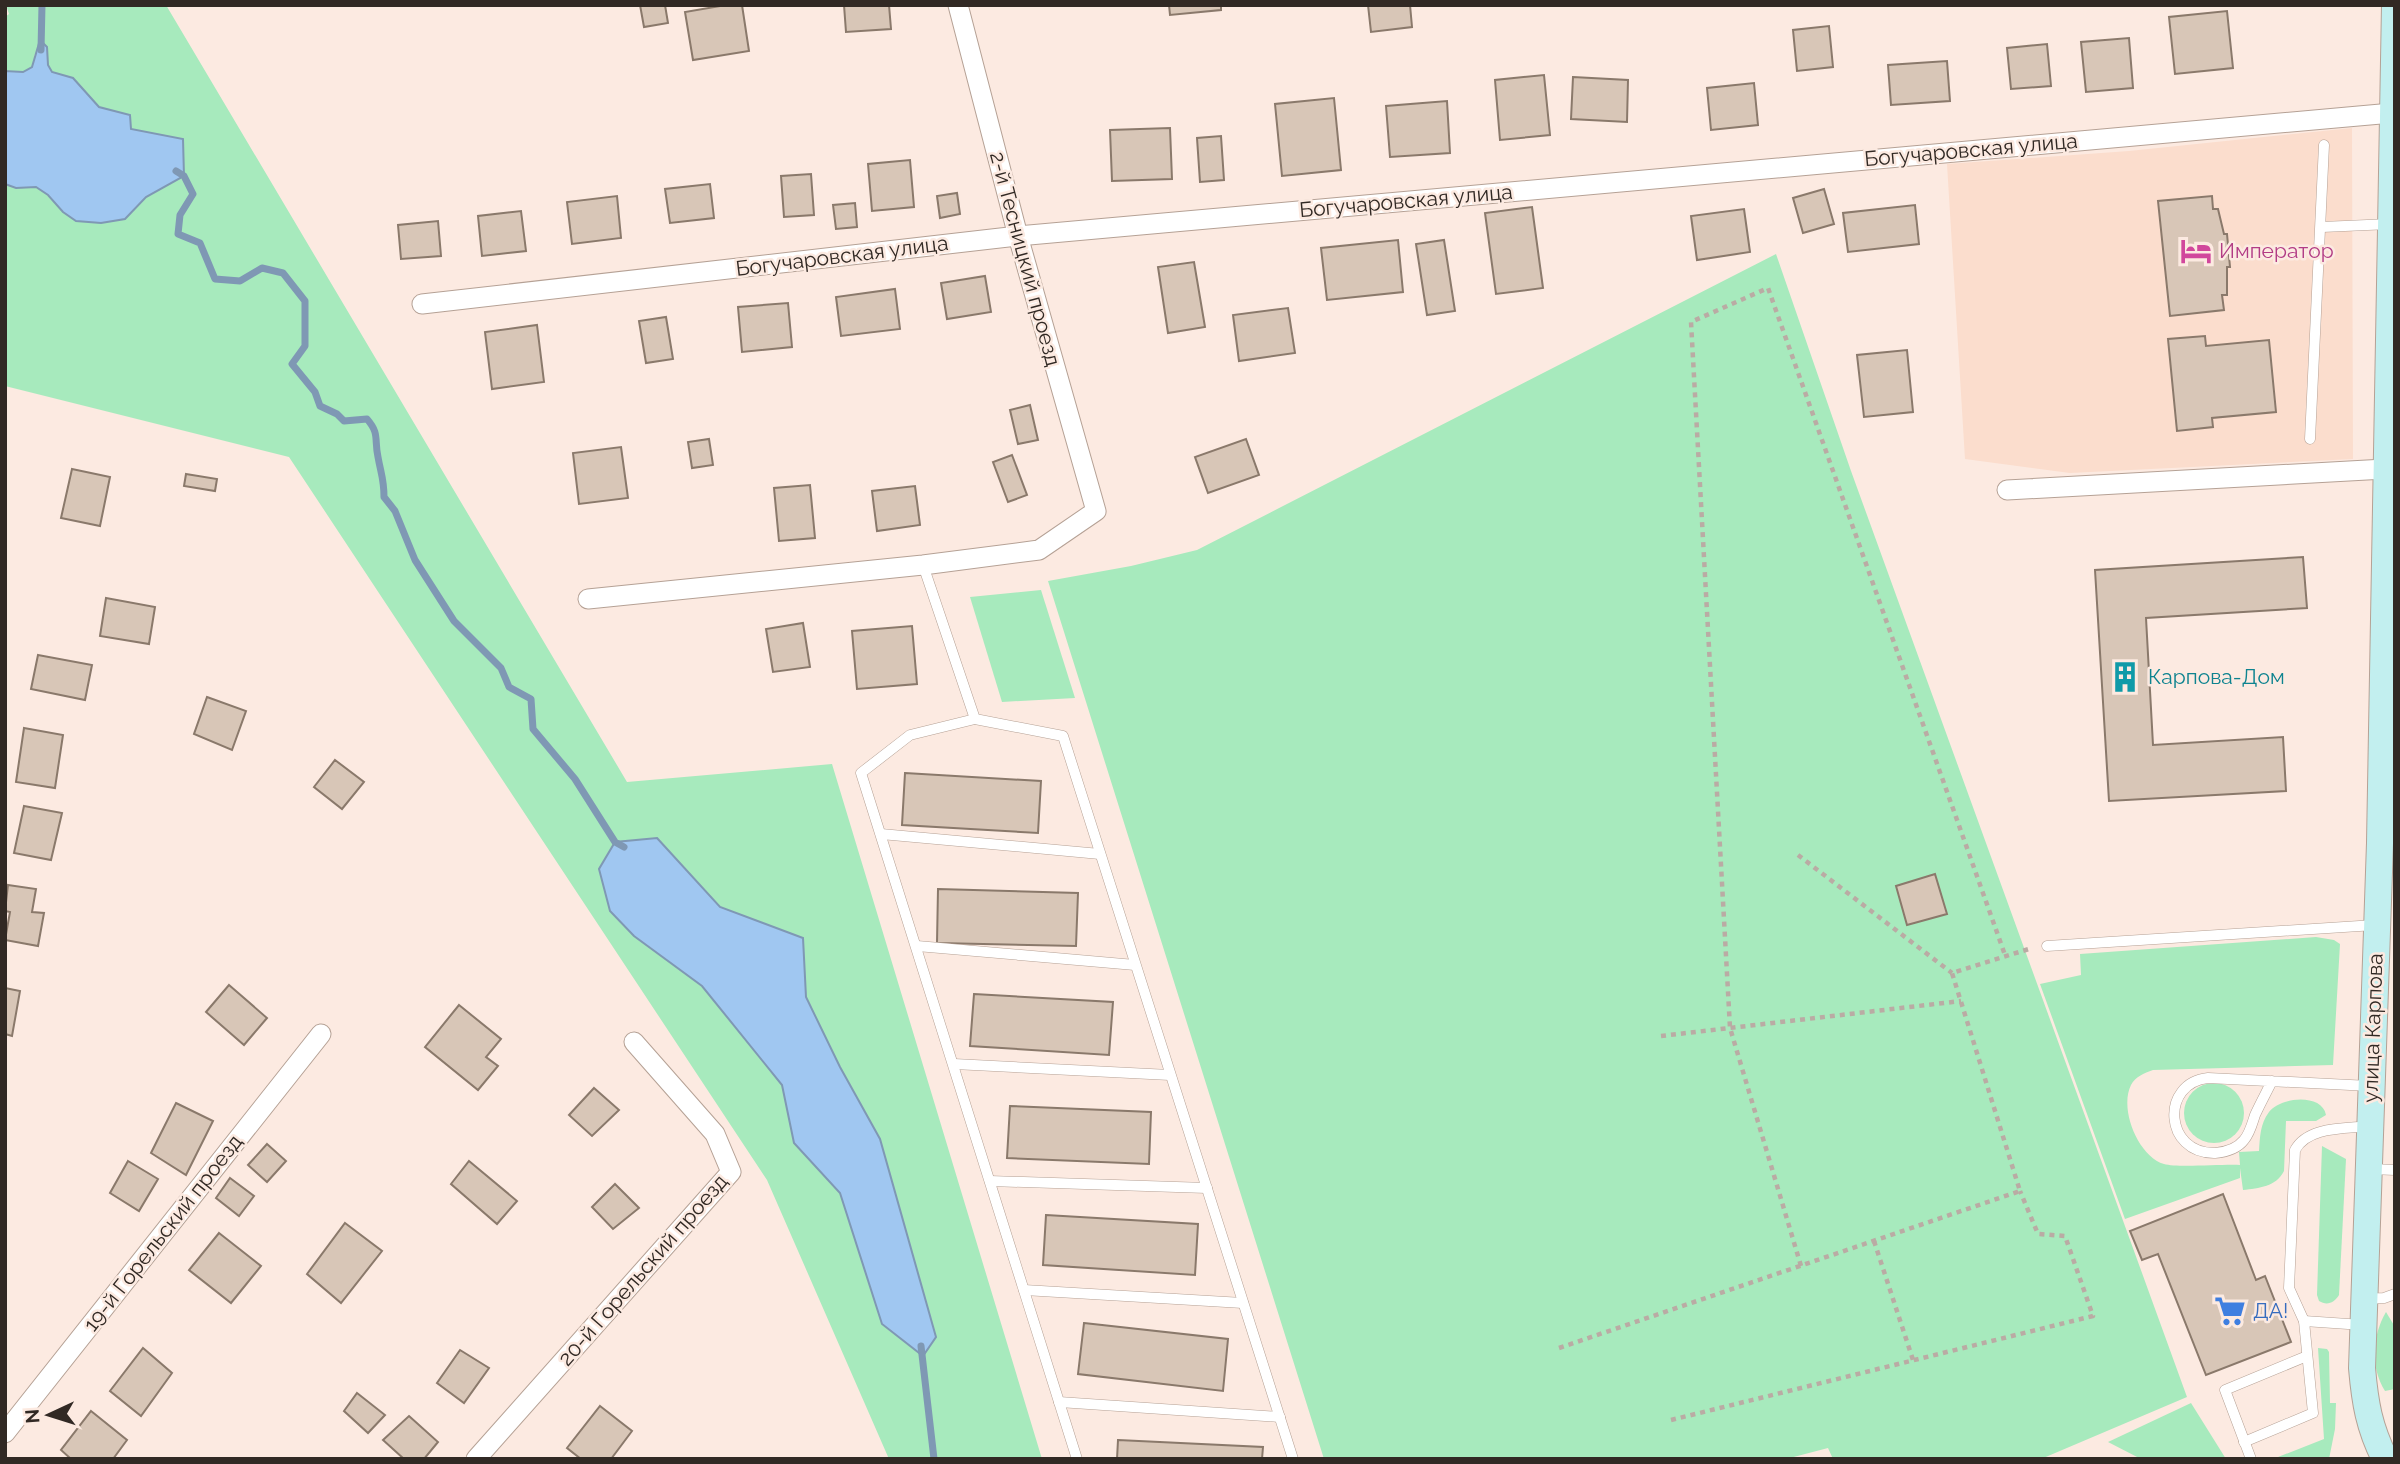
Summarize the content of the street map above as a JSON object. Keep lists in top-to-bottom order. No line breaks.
{"streets":{"main road":["улица Карпова"],"street":["Богучаровская улица","2-й Тесницкий проезд","19-й Горельский проезд","20-й Горельский проезд"]},"crossings":[["Богучаровская улица","2-й Тесницкий проезд"],["Богучаровская улица","улица Карпова"]],"places":{"hotel":["Император"],"building":["Карпова-Дом"],"supermarket":["ДА!"]},"north":"left"}
